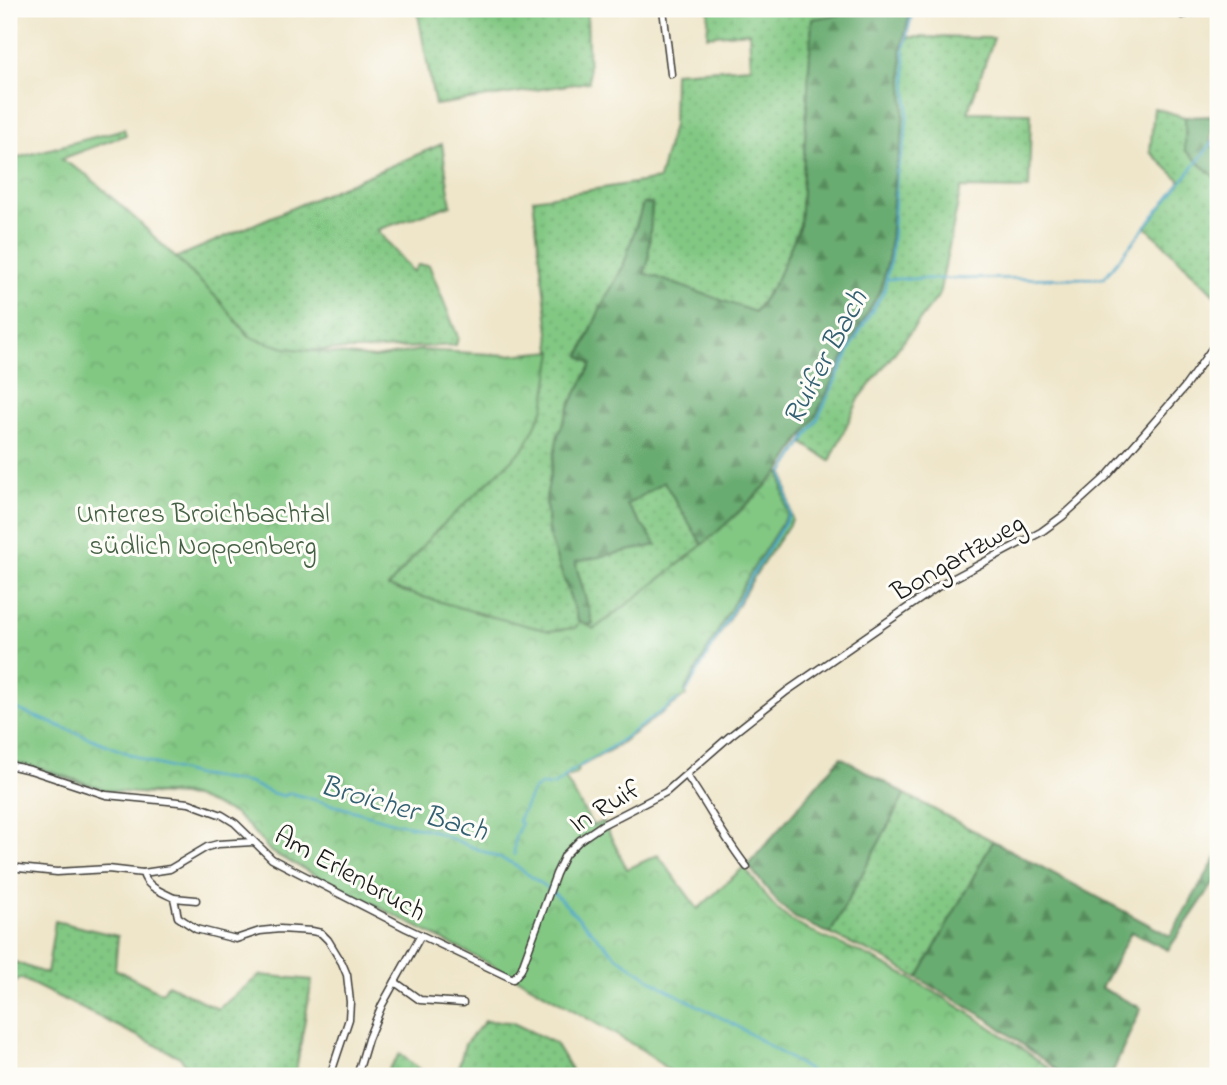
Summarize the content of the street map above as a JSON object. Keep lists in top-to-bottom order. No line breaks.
{"streets":{"street":["Bongartzweg","In Ruif","Am Erlenbruch"]},"crossings":[["Bongartzweg","In Ruif"],["In Ruif","Am Erlenbruch"]],"water":["Ruifer Bach","Broicher Bach"],"parks":["Unteres Broichbachtal südlich Noppenberg"]}
